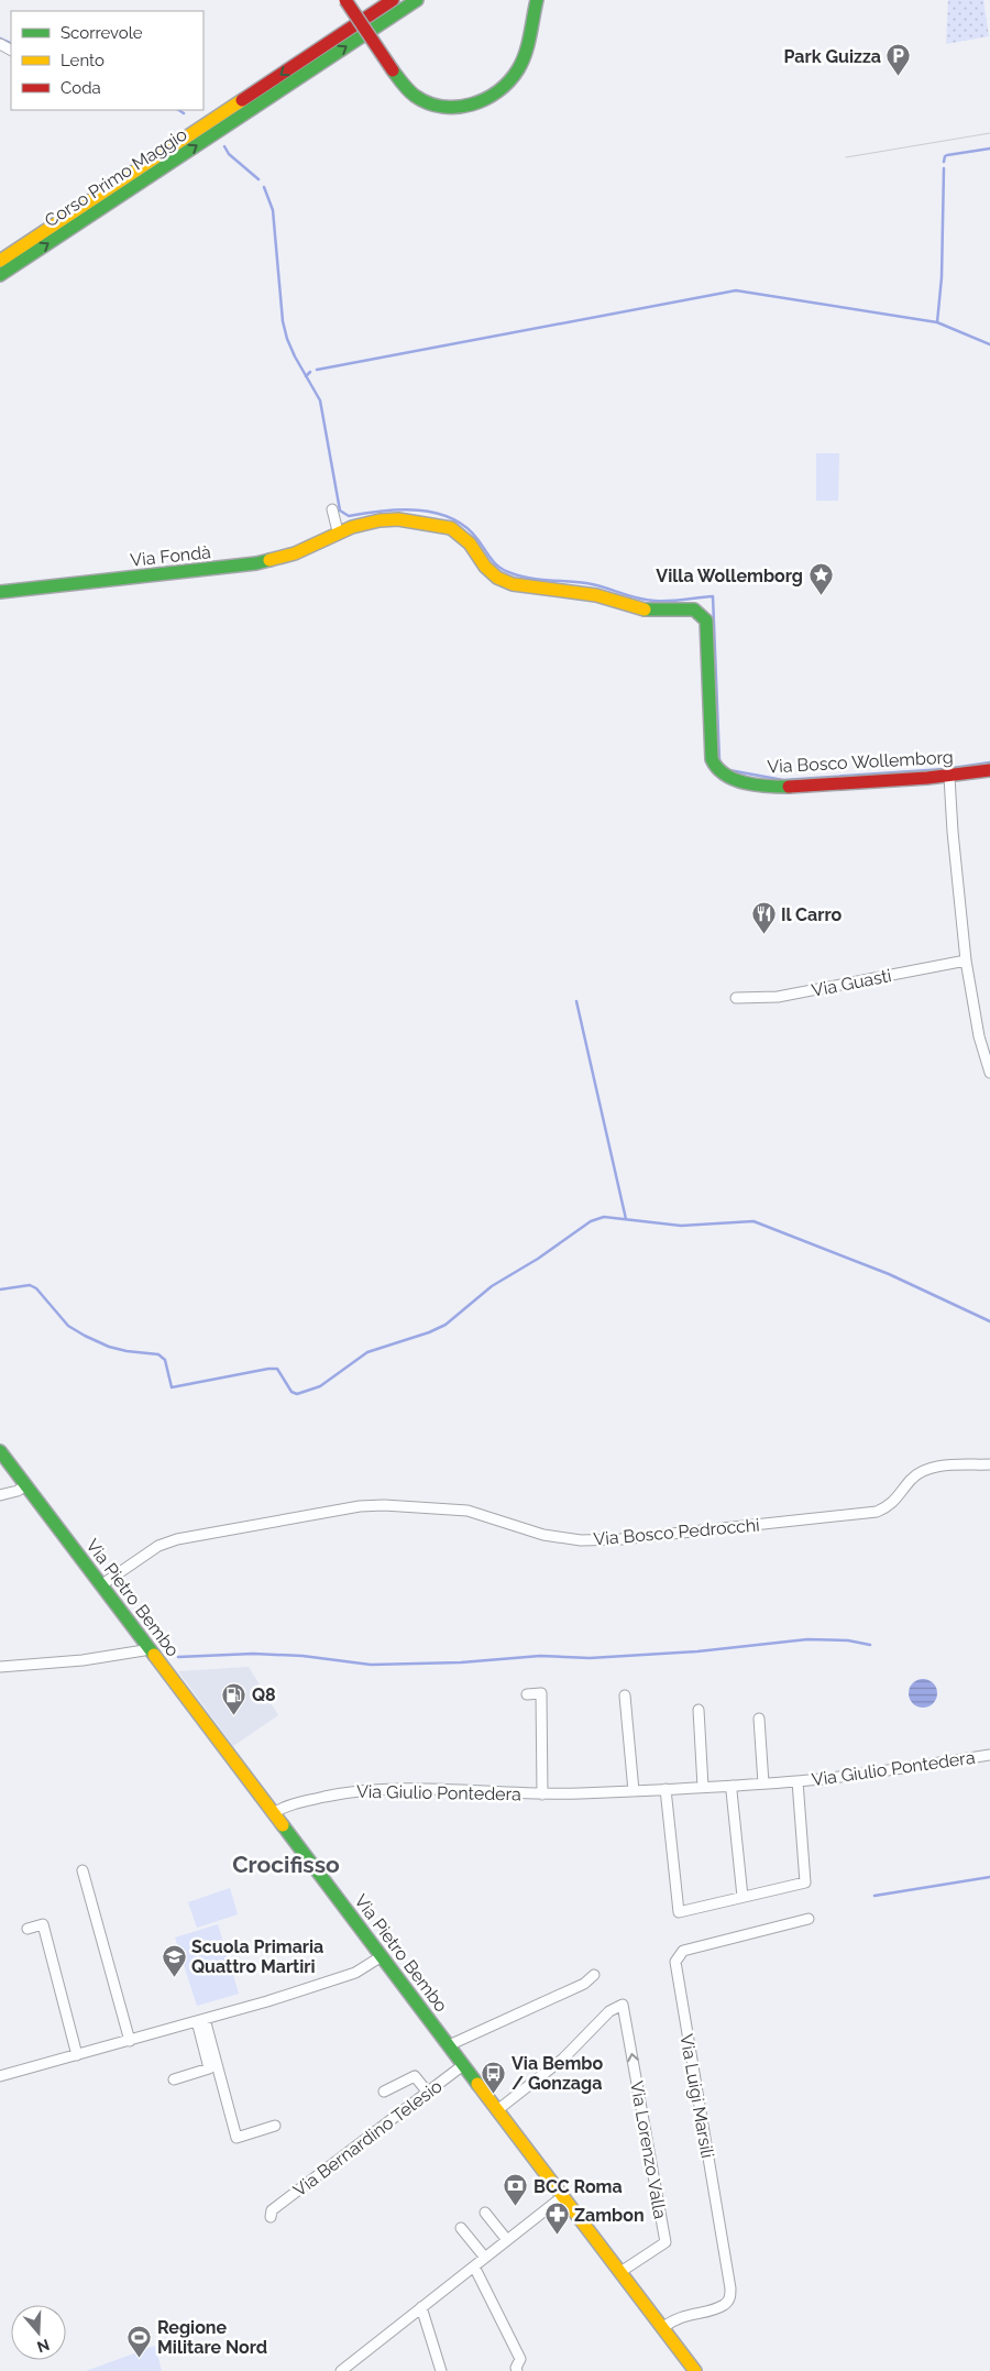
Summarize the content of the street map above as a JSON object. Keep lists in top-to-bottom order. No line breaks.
{"streets":{"main road":["Corso Primo Maggio","Via Fondà","Via Bosco Wollemborg","Via Pietro Bembo"],"street":["Via Guasti","Via Bosco Pedrocchi","Via Giulio Pontedera","Via Luigi Marsili","Via Bernardino Telesio","Via Lorenzo Valla"]},"crossings":[["Via Fondà","Via Bosco Wollemborg"],["Via Bosco Pedrocchi","Via Pietro Bembo"],["Via Pietro Bembo","Via Giulio Pontedera"],["Via Pietro Bembo","Via Luigi Marsili"],["Via Pietro Bembo","Via Bernardino Telesio"],["Via Pietro Bembo","Via Lorenzo Valla"]],"districts":["Crocifisso"],"places":{"parking":["Park Guizza"],"place":["Villa Wollemborg"],"restaurant":["Il Carro"],"fuel station":["Q8"],"school or university":["Scuola Primaria Quattro Martiri"],"bus stop":["Via Bembo / Gonzaga"],"bank":["BCC Roma"],"pharmacy":["Zambon"],"sports":["Regione Militare Nord"]},"legend":["Scorrevole","Lento","Coda"],"north":"bottom"}
